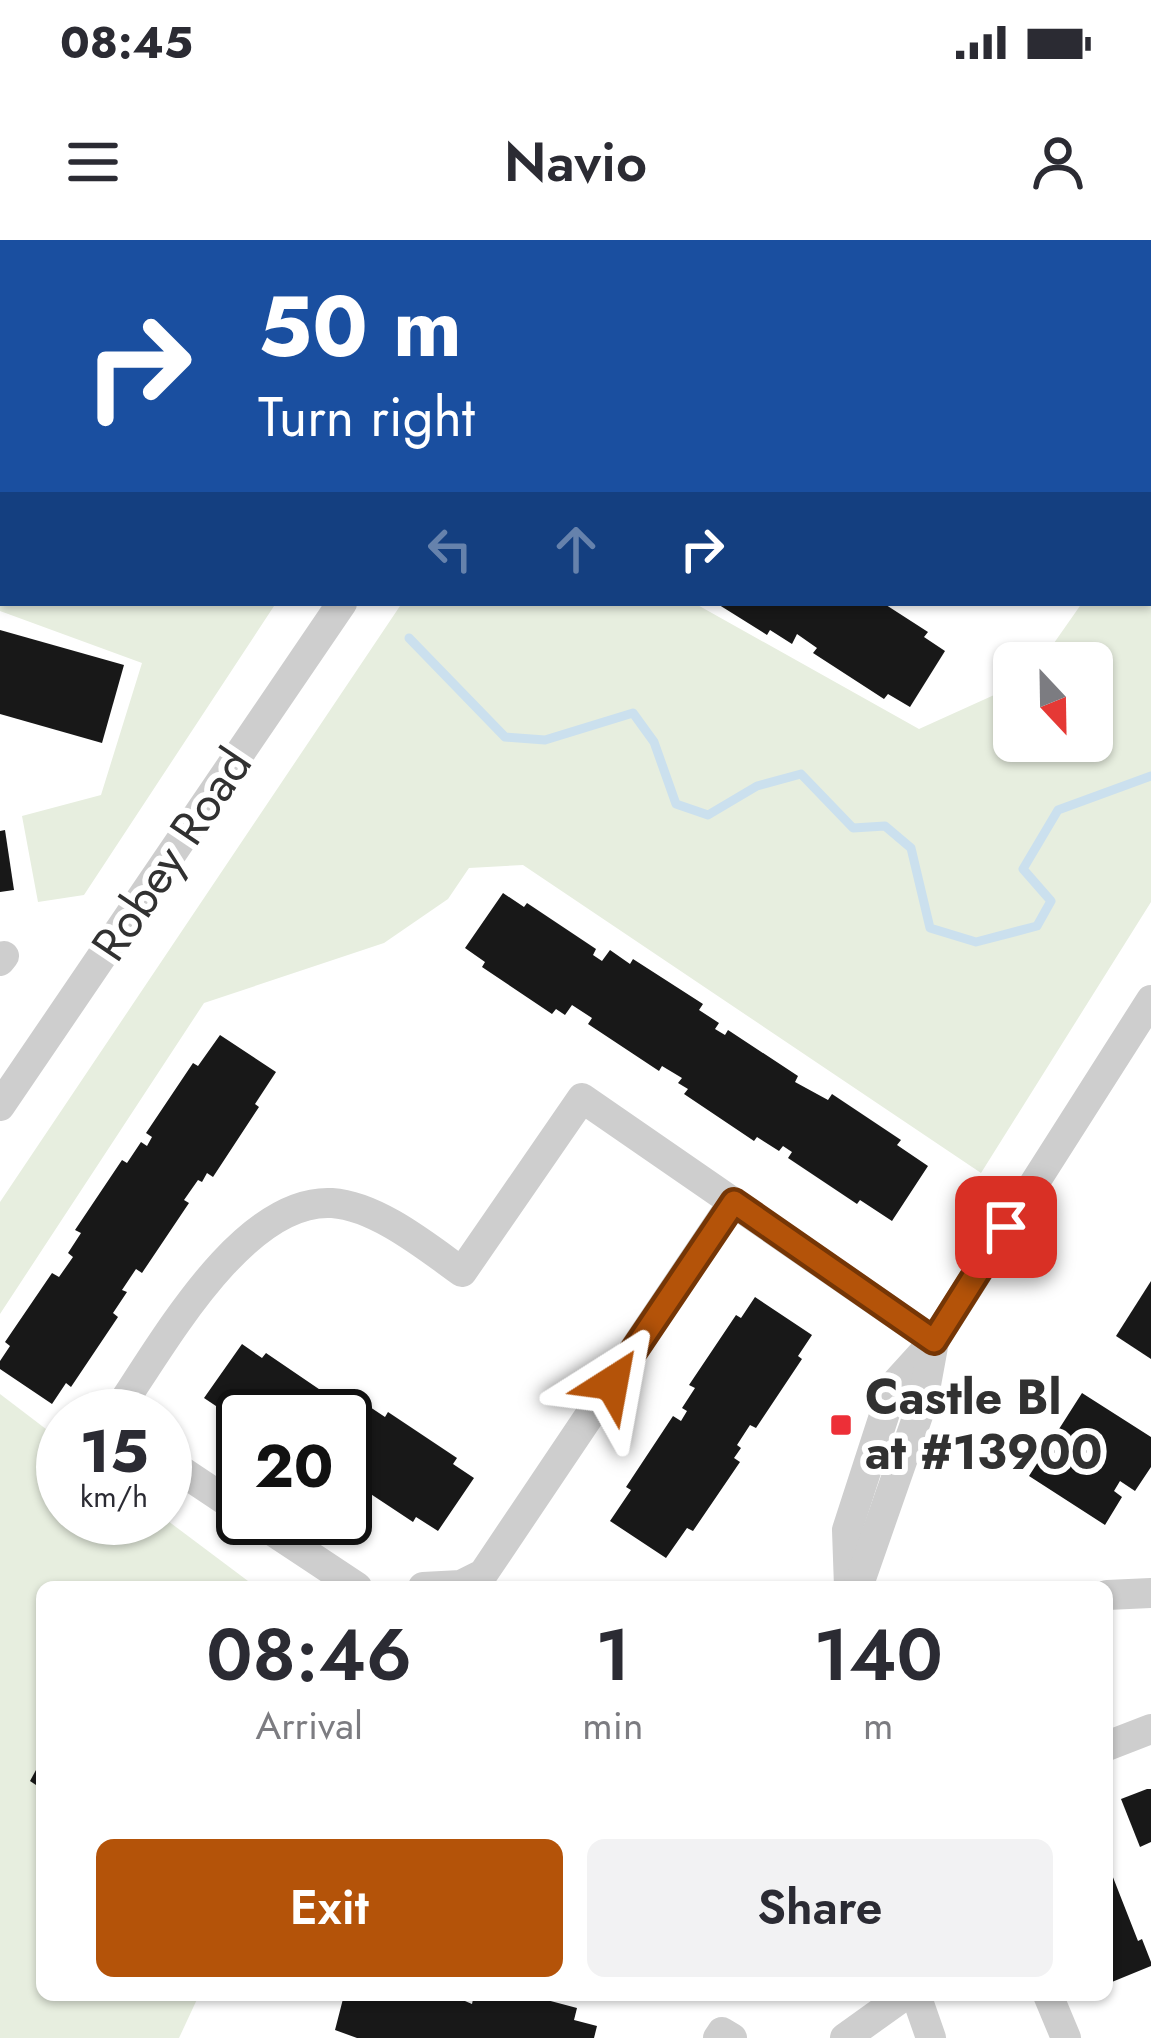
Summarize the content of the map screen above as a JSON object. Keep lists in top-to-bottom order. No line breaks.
{"streets":{"street":["Robey Road"]},"places":{"transit":["Castle Bl at #13900"]},"north":"bottom","page":{"status":"08:45","header":"Navio","turn":["50 m","Turn right"],"speed":"15 km/h","limit":"20","eta":["08:46","Arrival","1","min","140","m"],"buttons":["Exit","Share"]}}
